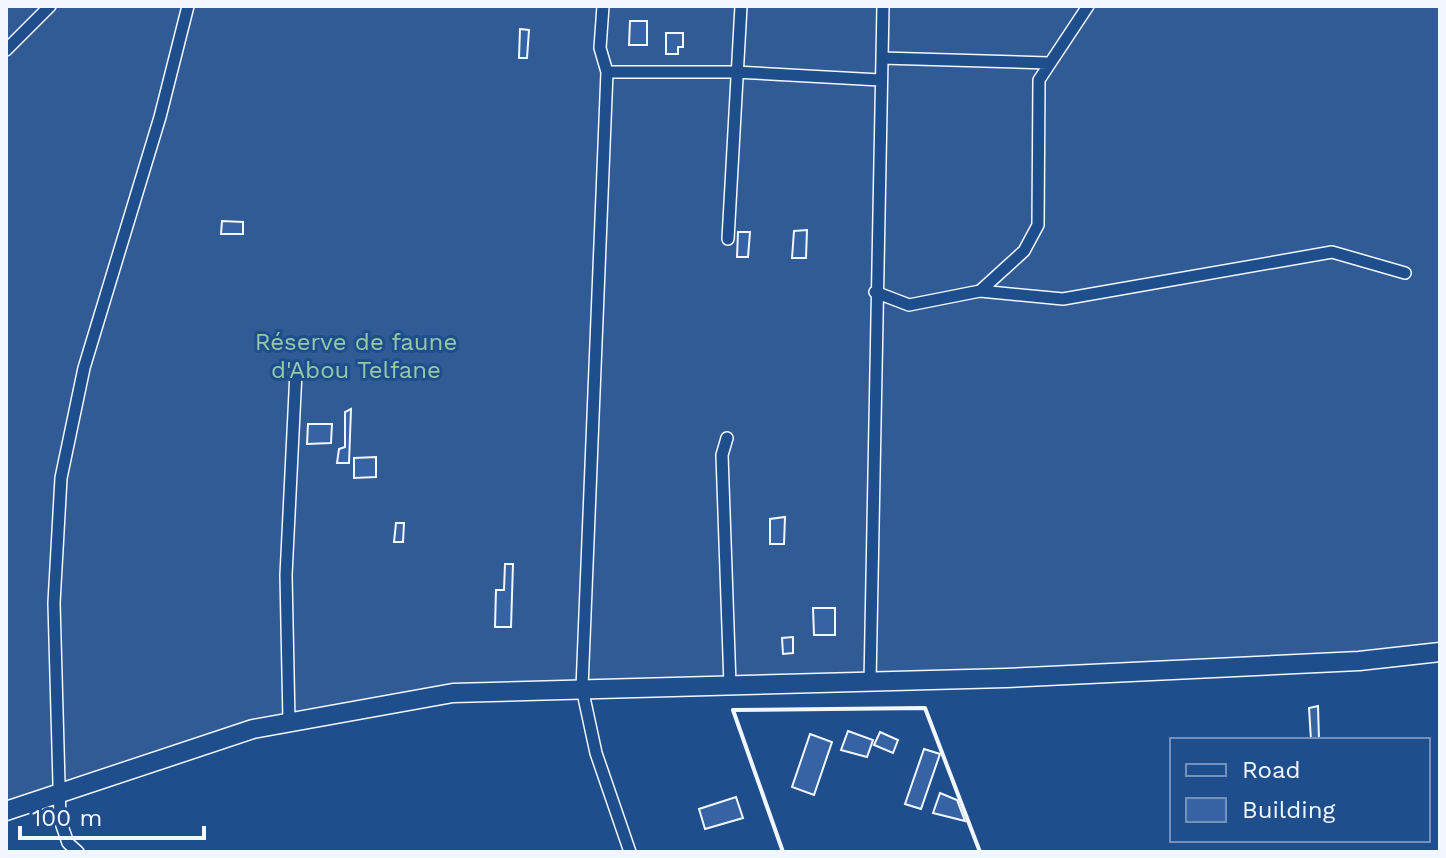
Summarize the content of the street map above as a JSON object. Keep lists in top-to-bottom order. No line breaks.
{"parks":["Réserve de faune d'Abou Telfane"],"legend":["Road","Building"],"scale_bar":"100 m"}
